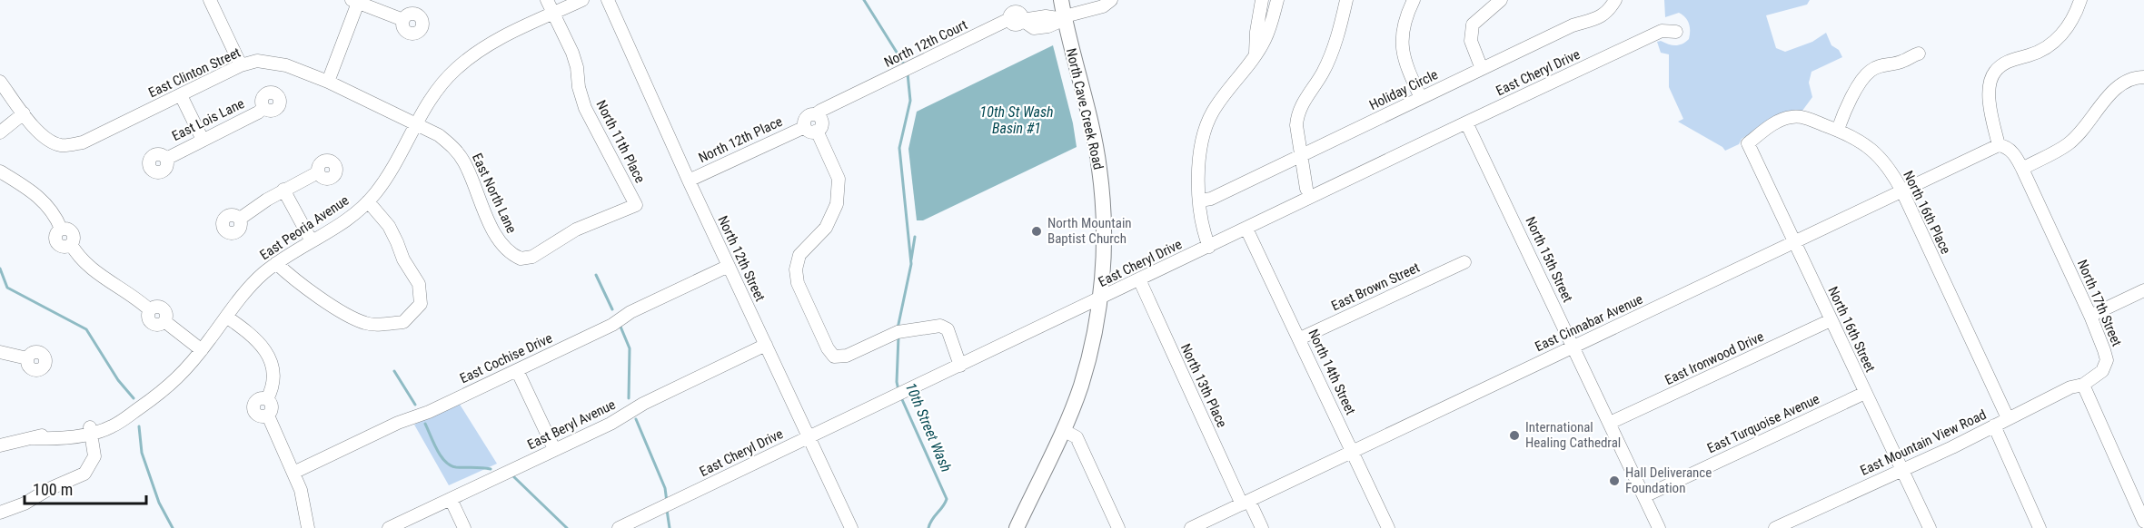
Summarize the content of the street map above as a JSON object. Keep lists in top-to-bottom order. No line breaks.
{"streets":{"main road":["North Cave Creek Road"],"street":["North 12th Court","East Clinton Street","East Cheryl Drive","Holiday Circle","East Lois Lane","North 12th Place","North 11th Place","East North Lane","North 16th Place","East Peoria Avenue","North 12th Street","North 15th Street","East Brown Street","North 17th Street","East Cinnabar Avenue","North 16th Street","East Cochise Drive","East Ironwood Drive","North 14th Street","North 13th Place","East Turquoise Avenue","East Beryl Avenue","East Mountain View Road"]},"crossings":[["North 12th Court","North Cave Creek Road"],["North 12th Court","North 12th Place"],["East Clinton Street","East North Lane"],["East Clinton Street","East Peoria Avenue"],["East Cheryl Drive","North Cave Creek Road"],["East Cheryl Drive","North 12th Street"],["East Cheryl Drive","North 15th Street"],["East Cheryl Drive","North 14th Street"],["East Cheryl Drive","North 13th Place"],["North 12th Place","North 12th Street"],["North 11th Place","East North Lane"],["North 11th Place","East Peoria Avenue"],["East North Lane","East Peoria Avenue"],["North 16th Place","East Cinnabar Avenue"],["North 16th Place","North 16th Street"],["North 16th Place","East Mountain View Road"],["North 12th Street","East Cochise Drive"],["North 12th Street","East Beryl Avenue"],["North 15th Street","East Cinnabar Avenue"],["North 15th Street","East Ironwood Drive"],["North 15th Street","East Turquoise Avenue"],["East Brown Street","North 14th Street"],["North 17th Street","East Cinnabar Avenue"],["North 17th Street","East Mountain View Road"],["East Cinnabar Avenue","North 16th Street"],["East Cinnabar Avenue","North 14th Street"],["East Cinnabar Avenue","North 13th Place"],["North 16th Street","East Ironwood Drive"],["North 16th Street","East Turquoise Avenue"],["North 16th Street","East Mountain View Road"]],"water":["10th St Wash Basin #1","10th Street Wash"],"places":["North Mountain Baptist Church","International Healing Cathedral","Hall Deliverance Foundation"],"scale_bar":"100 m"}
